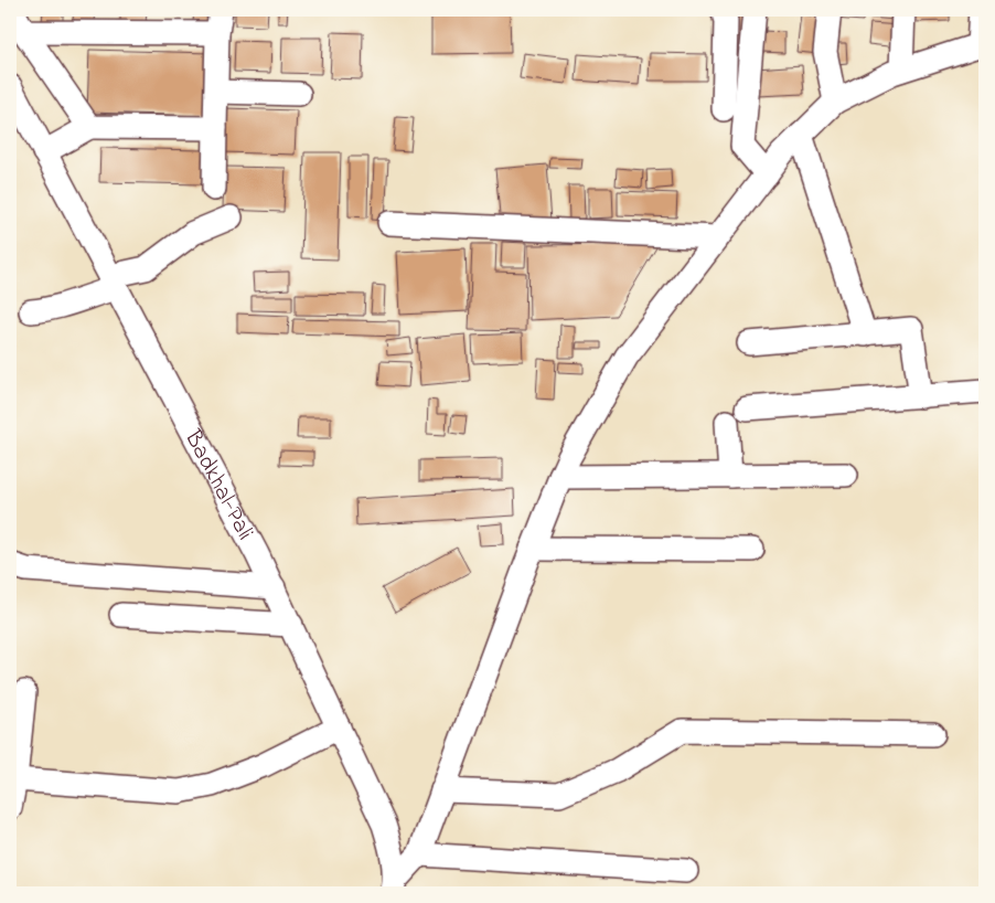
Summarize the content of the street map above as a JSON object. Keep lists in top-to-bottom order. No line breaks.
{"streets":{"street":["Badkhal-Pali"]}}
